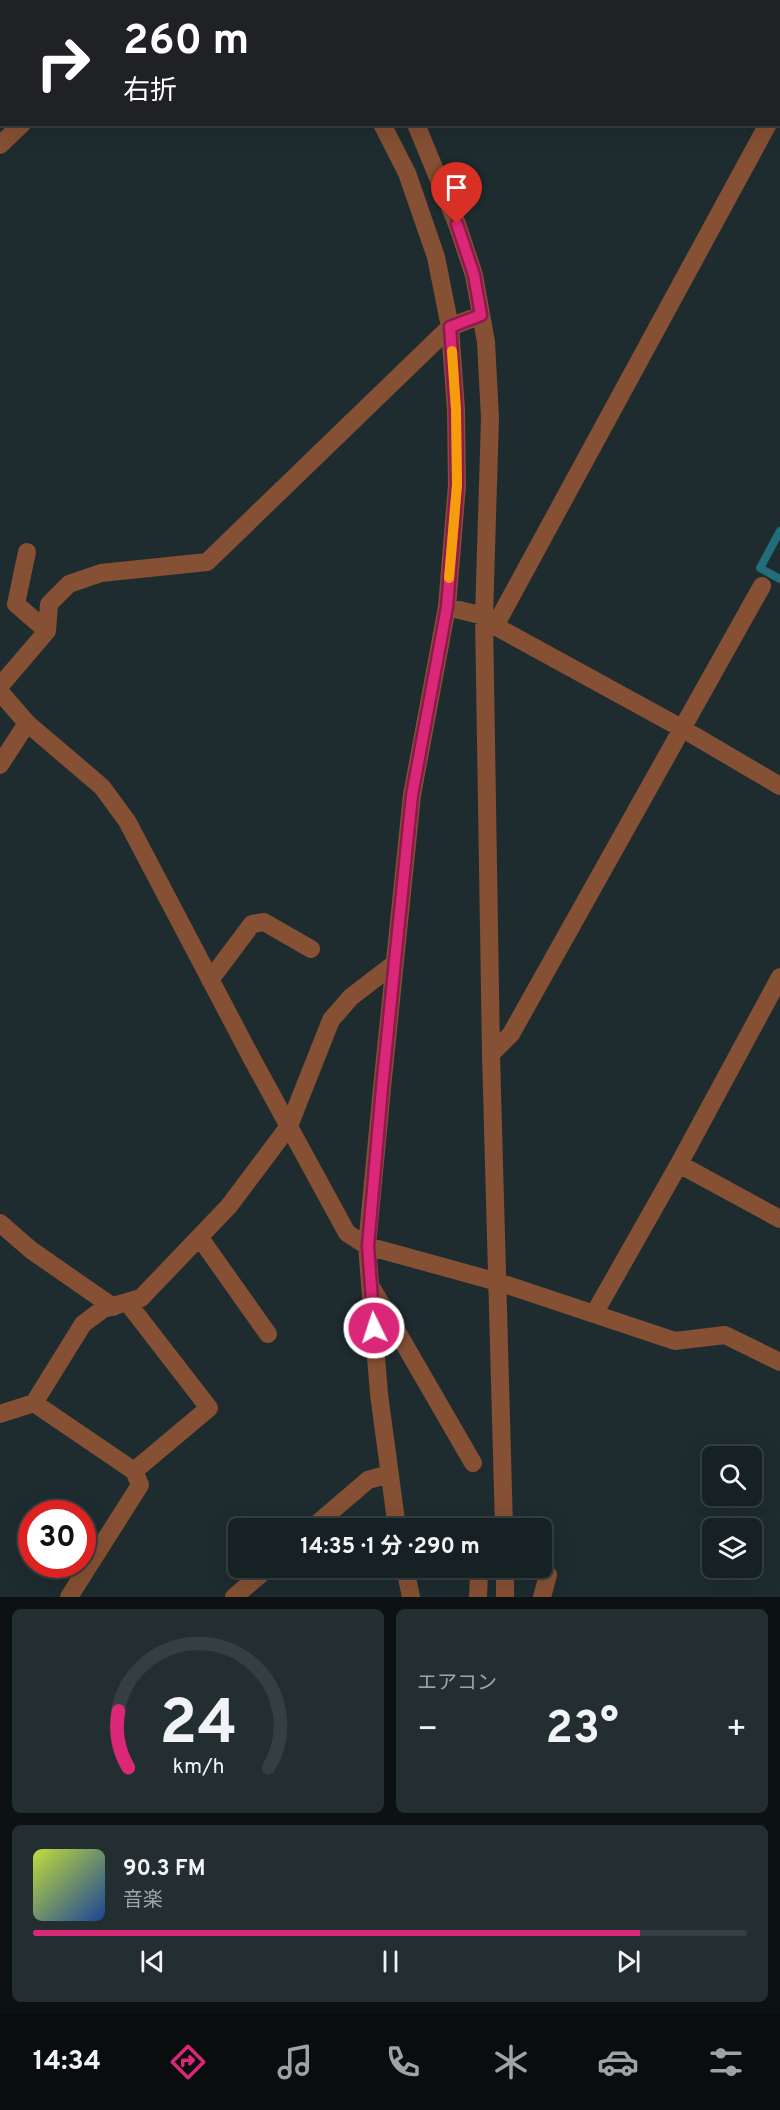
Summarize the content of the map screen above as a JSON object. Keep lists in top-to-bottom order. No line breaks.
{"page":{"turn":["260 m","右折"],"limit":"30","trip":"14:35 · 1 分 · 290 m","tile":"エアコン","heat":["−","23°","+"],"song":["90.3 FM","音楽"],"tabs":"14:34","gauge":["24","km/h"]}}
